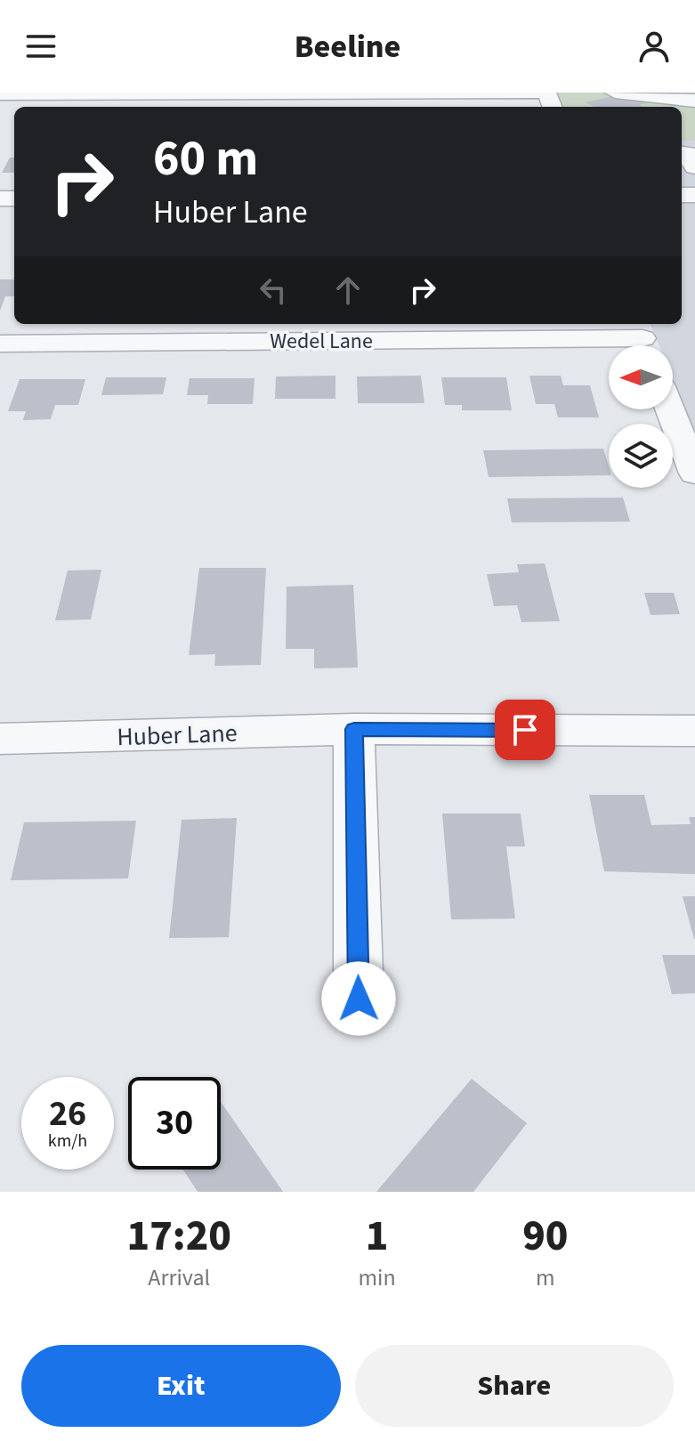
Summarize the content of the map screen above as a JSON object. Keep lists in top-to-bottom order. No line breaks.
{"streets":{"street":["Wedel Lane","Huber Lane"]},"north":"left","page":{"header":"Beeline","turn":["60 m","Huber Lane"],"speed":"26 km/h","limit":"30","eta":["17:20","Arrival","1","min","90","m"],"buttons":["Exit","Share"]}}
